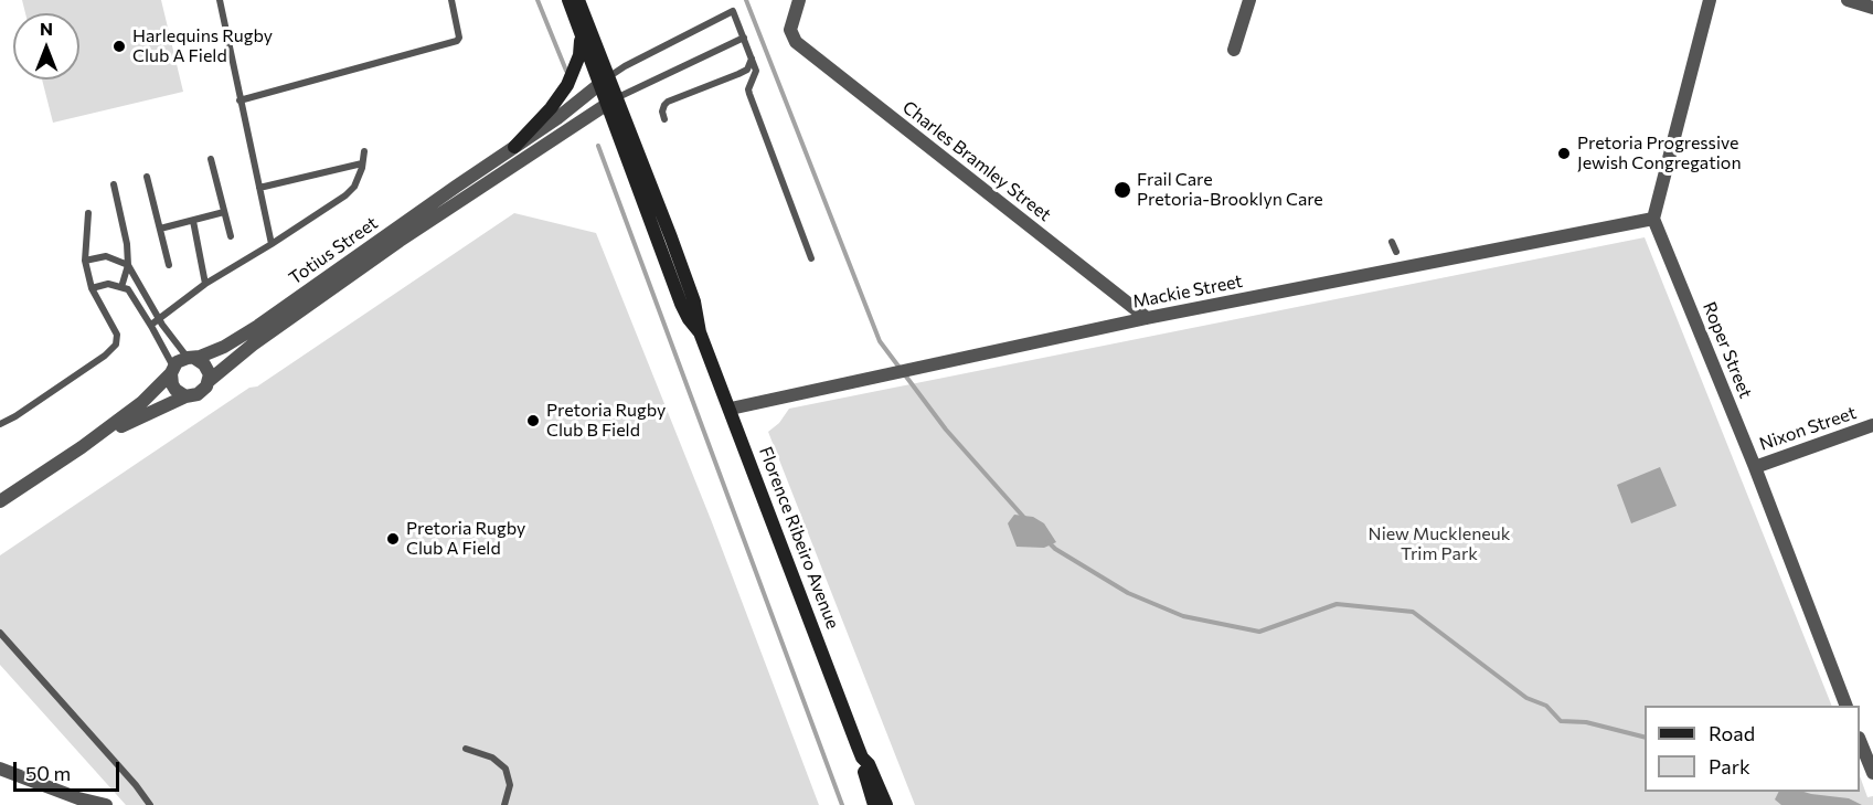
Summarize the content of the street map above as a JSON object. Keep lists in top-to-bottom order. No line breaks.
{"streets":{"main road":["Florence Ribeiro Avenue"],"street":["Charles Bramley Street","Totius Street","Mackie Street","Roper Street","Nixon Street"]},"crossings":[["Charles Bramley Street","Mackie Street"],["Totius Street","Florence Ribeiro Avenue"],["Mackie Street","Roper Street"],["Mackie Street","Florence Ribeiro Avenue"],["Roper Street","Nixon Street"]],"parks":["Niew Muckleneuk Trim Park"],"places":["Harlequins Rugby Club A Field","Pretoria Progressive Jewish Congregation","Frail Care Pretoria-Brooklyn Care","Pretoria Rugby Club B Field","Pretoria Rugby Club A Field"],"legend":["Road","Park"],"scale_bar":"50 m","north":"top"}
